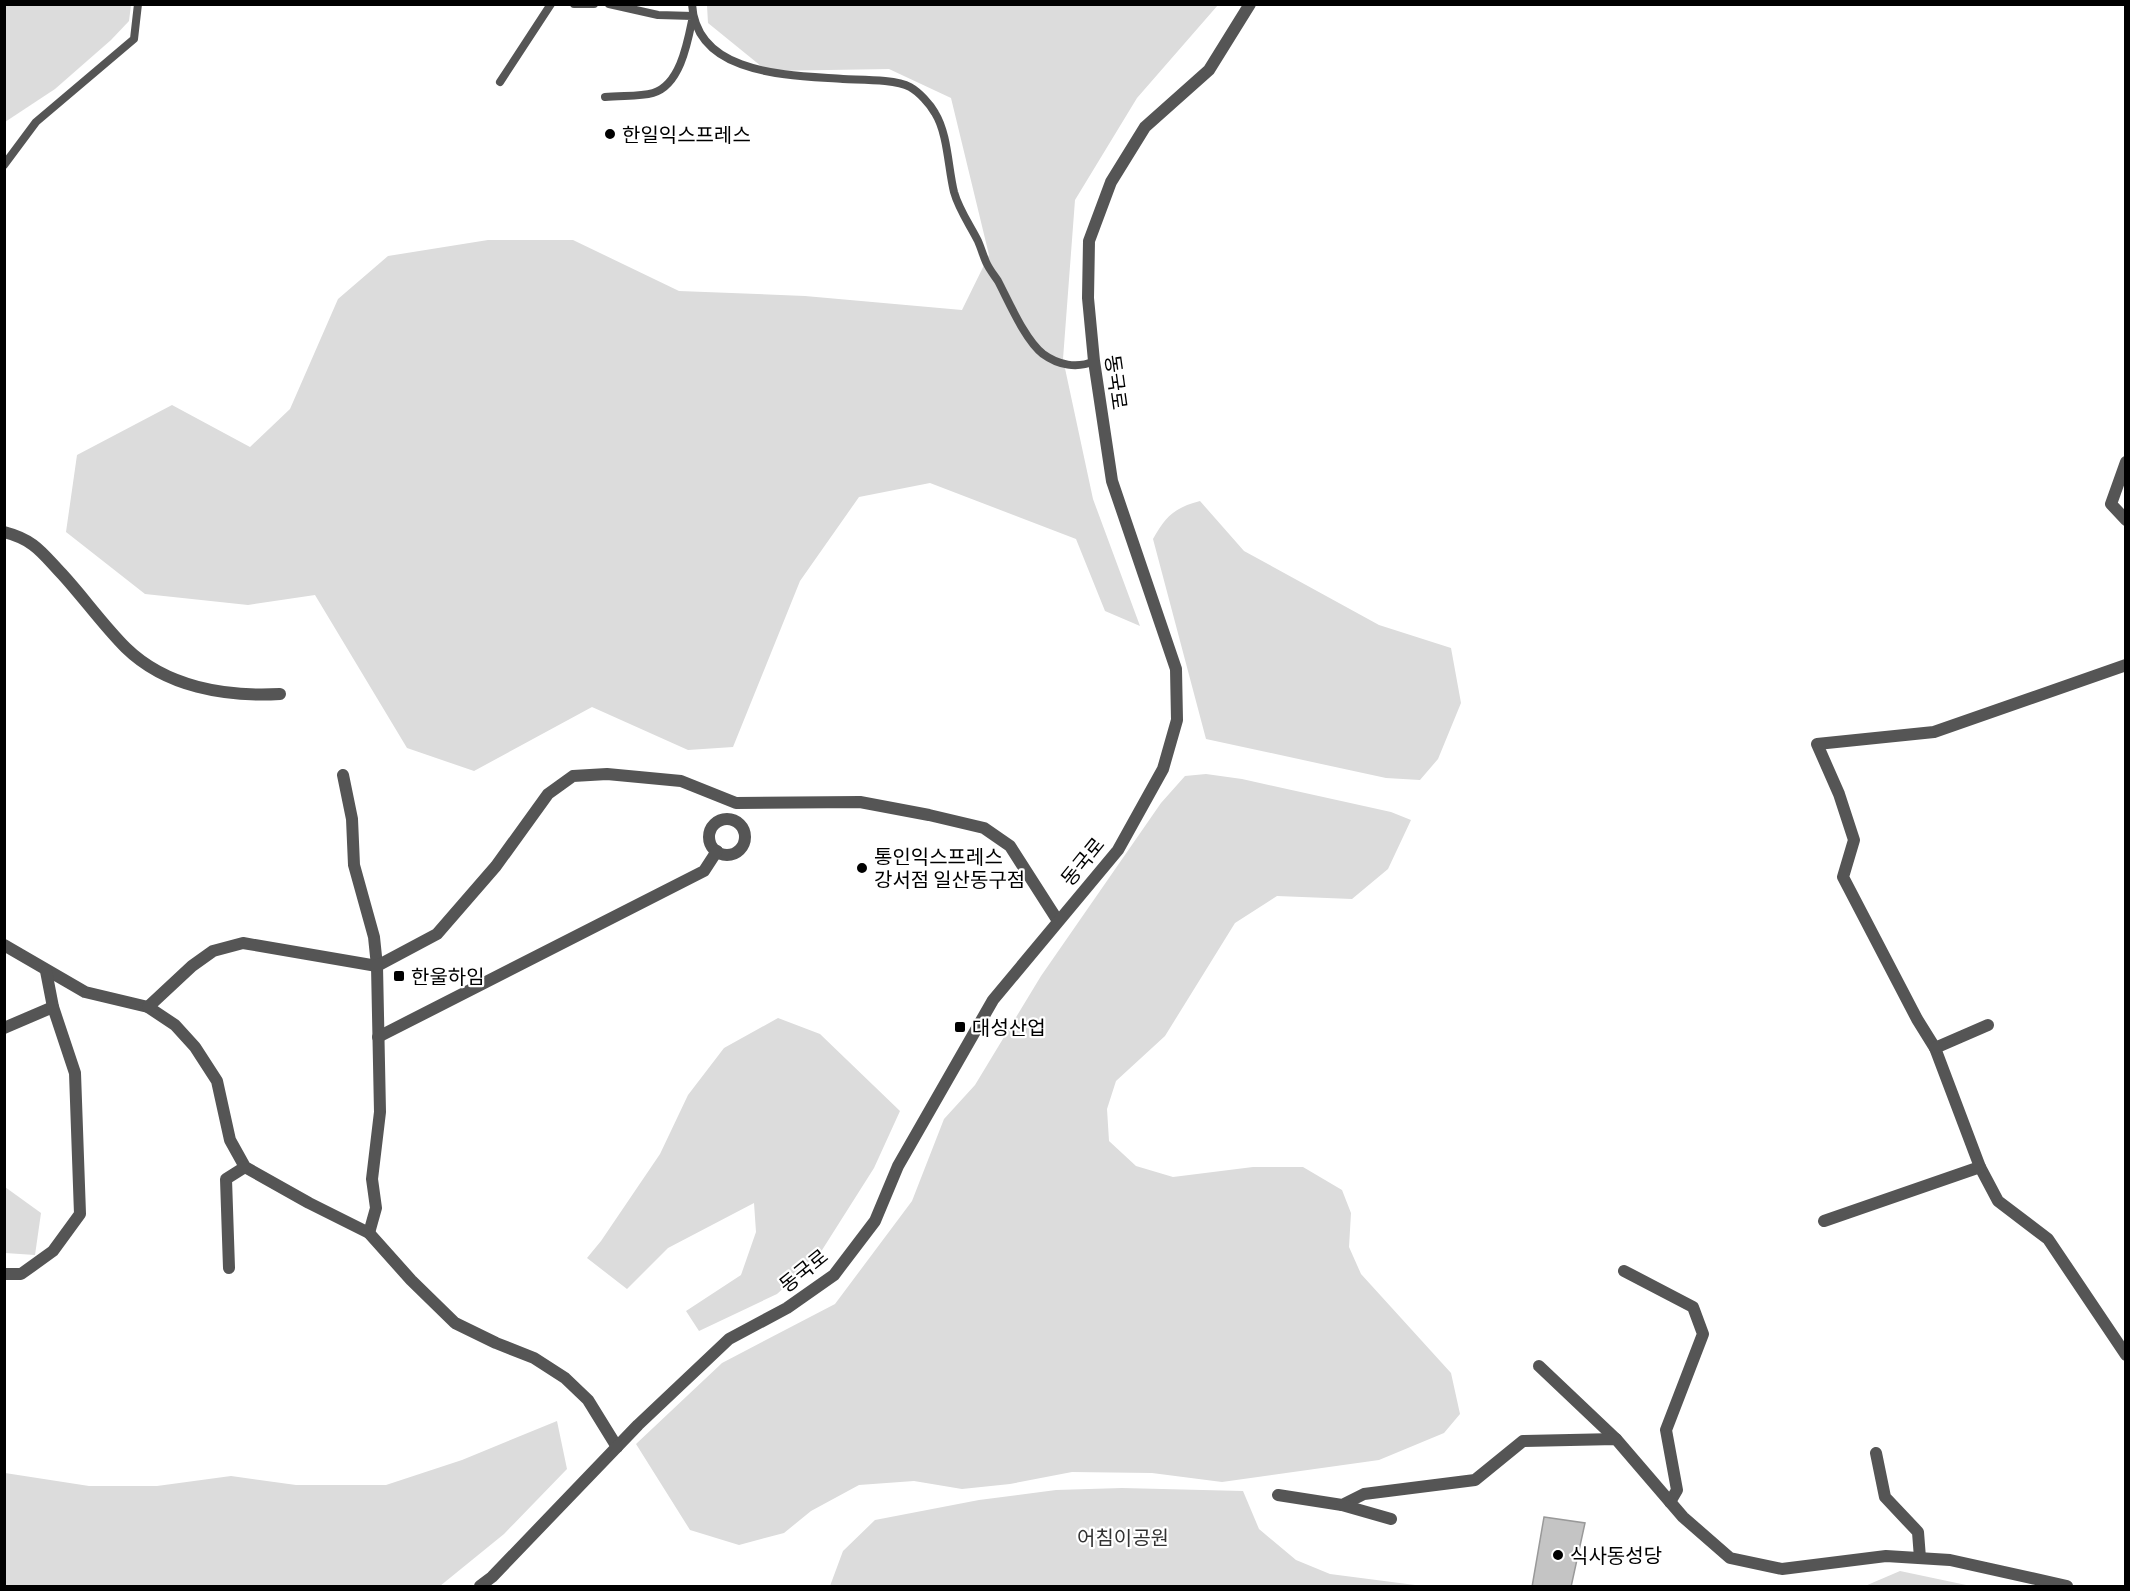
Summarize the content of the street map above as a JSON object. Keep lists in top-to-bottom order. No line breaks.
{"streets":{"street":["동국로"]},"parks":["어침이공원"],"places":{"other":["한일익스프레스","통인익스프레스 강서점 일산동구점","식사동성당"],"transit":["한울하임","대성산업"]}}
